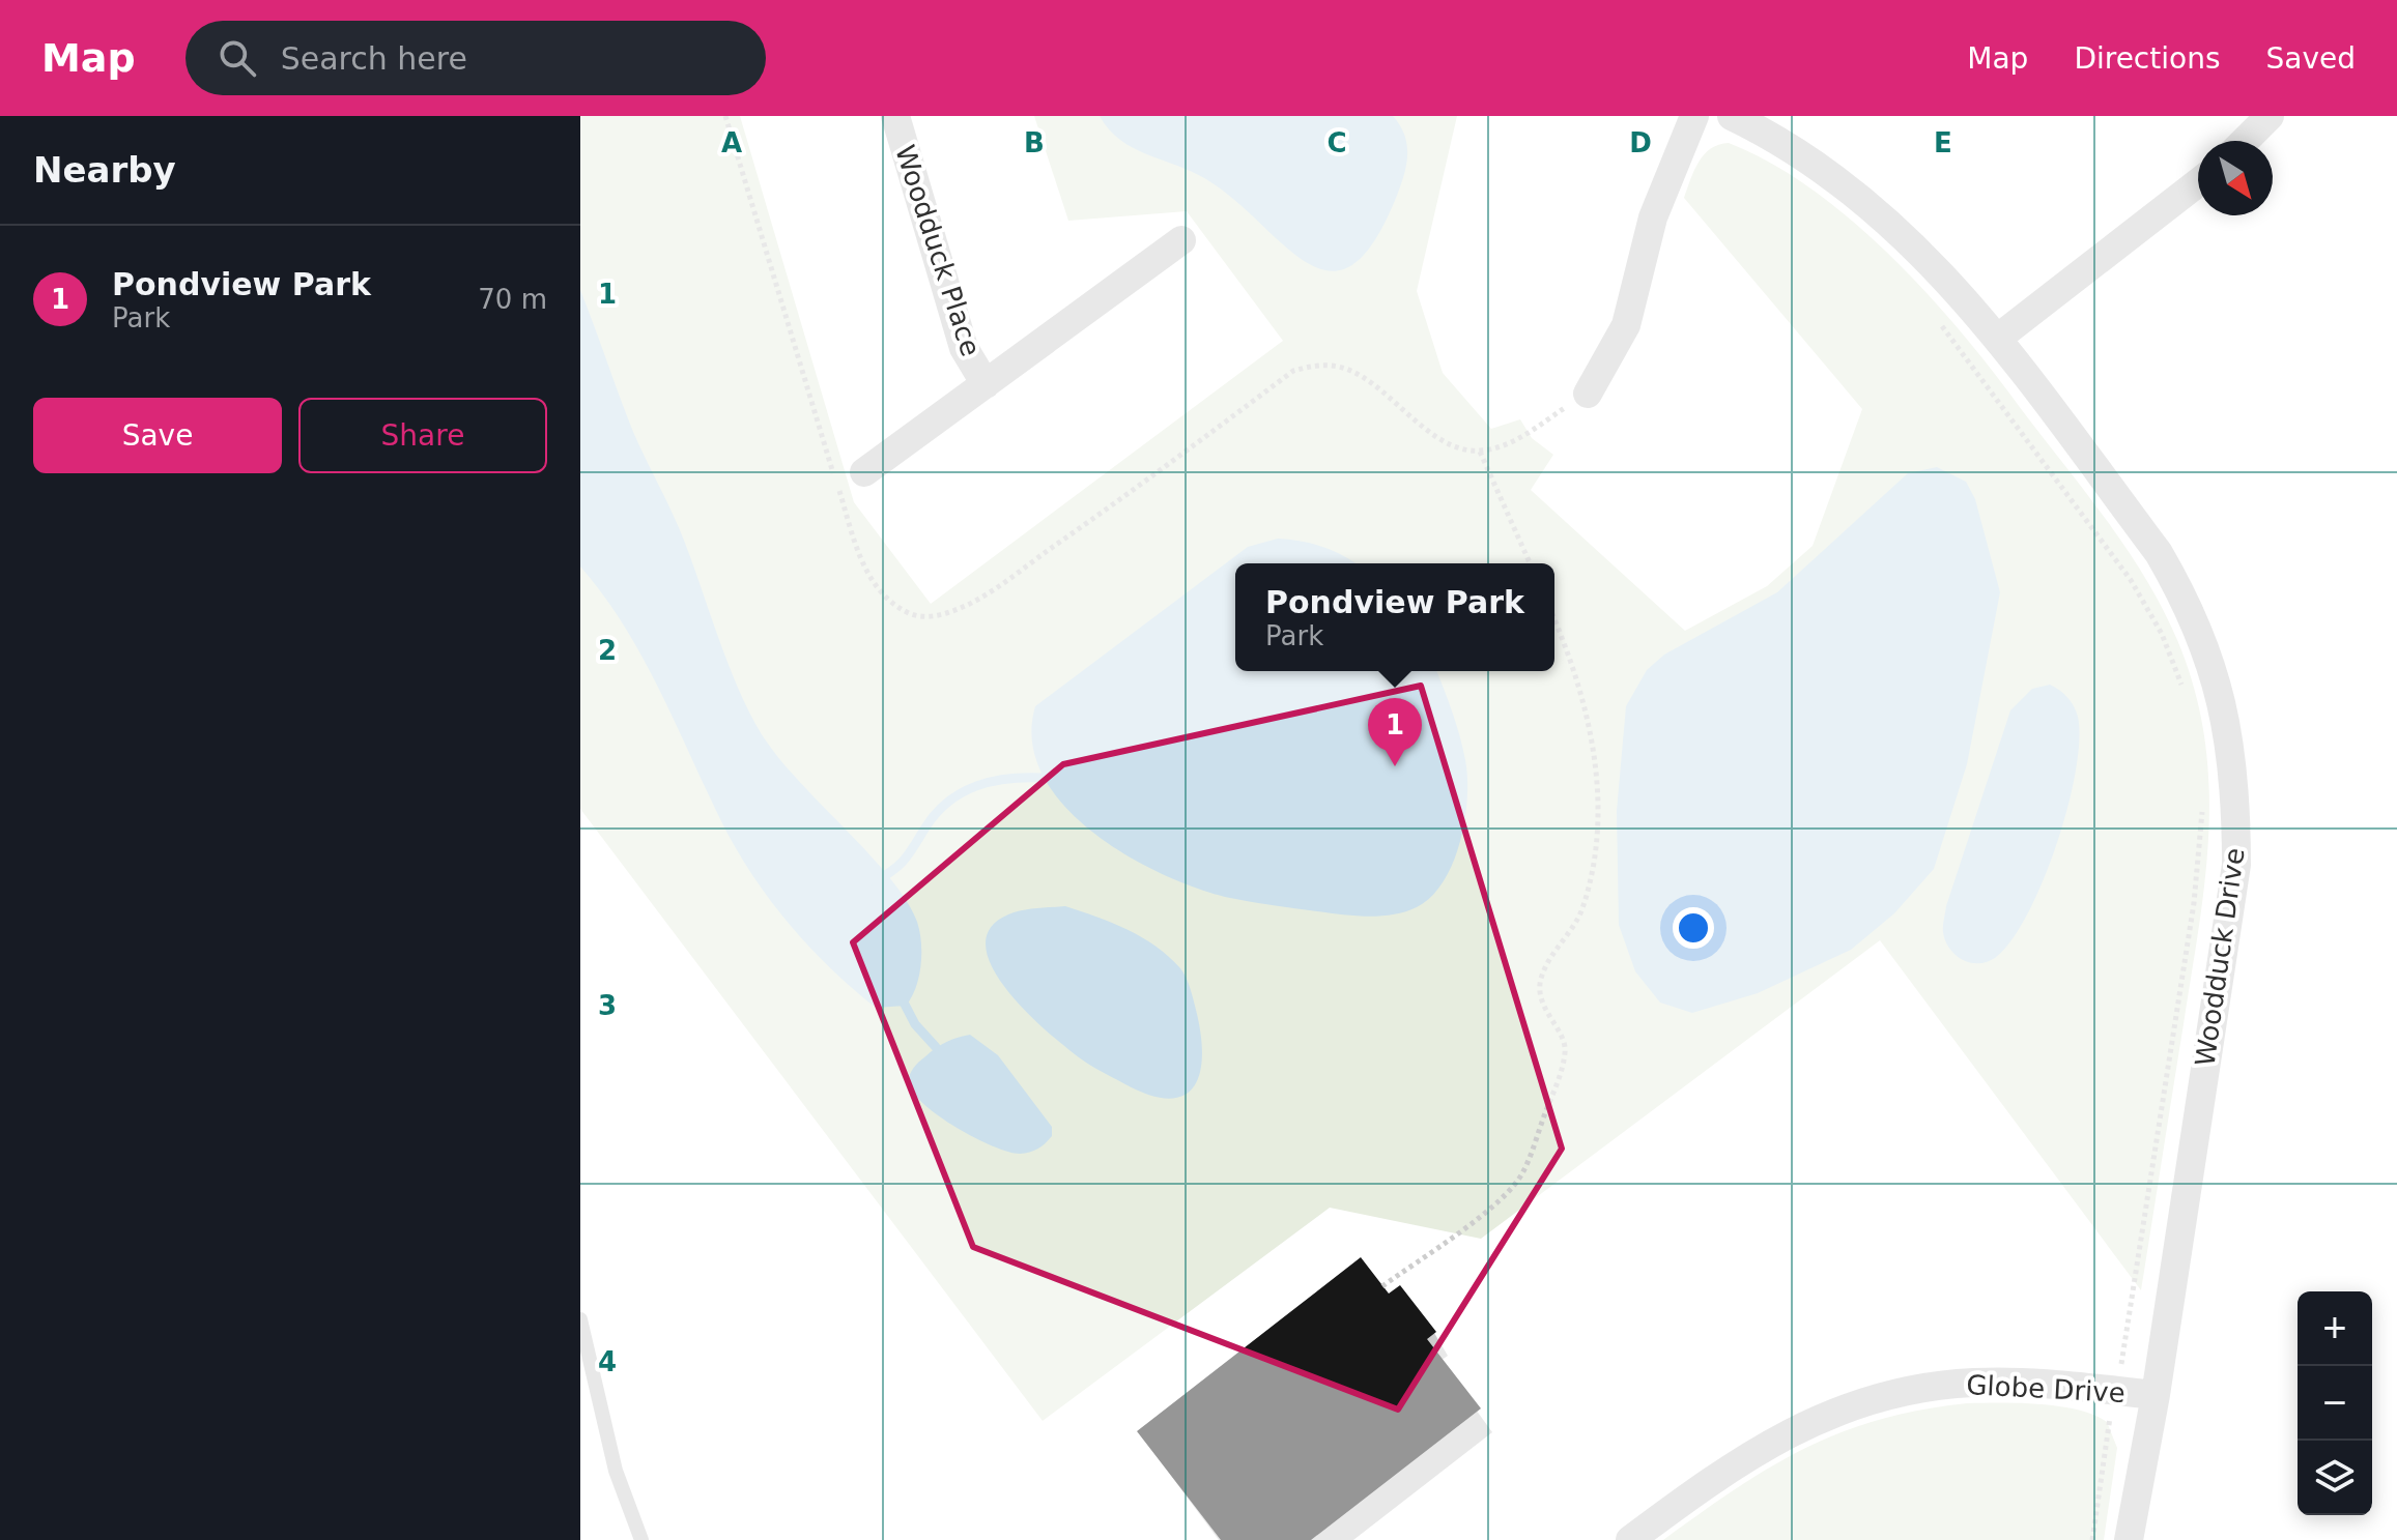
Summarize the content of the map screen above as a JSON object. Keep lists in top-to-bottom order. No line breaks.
{"streets":{"street":["Woodduck Place","Woodduck Drive","Globe Drive"]},"crossings":[["Woodduck Drive","Globe Drive"]],"north":"bottom right","page":{"header":"Map","search":"Search here","nav":["Map","Directions","Saved"],"heading":"Nearby","list":[{"mark":"1","name":"Pondview Park","note":"Park","value":"70 m"}],"buttons":["Save","Share"],"popup":["Pondview Park","Park"],"pins":"1","map_buttons":["+","−"]},"grid":{"columns":["A","B","C","D","E"],"rows":["1","2","3","4"]}}
